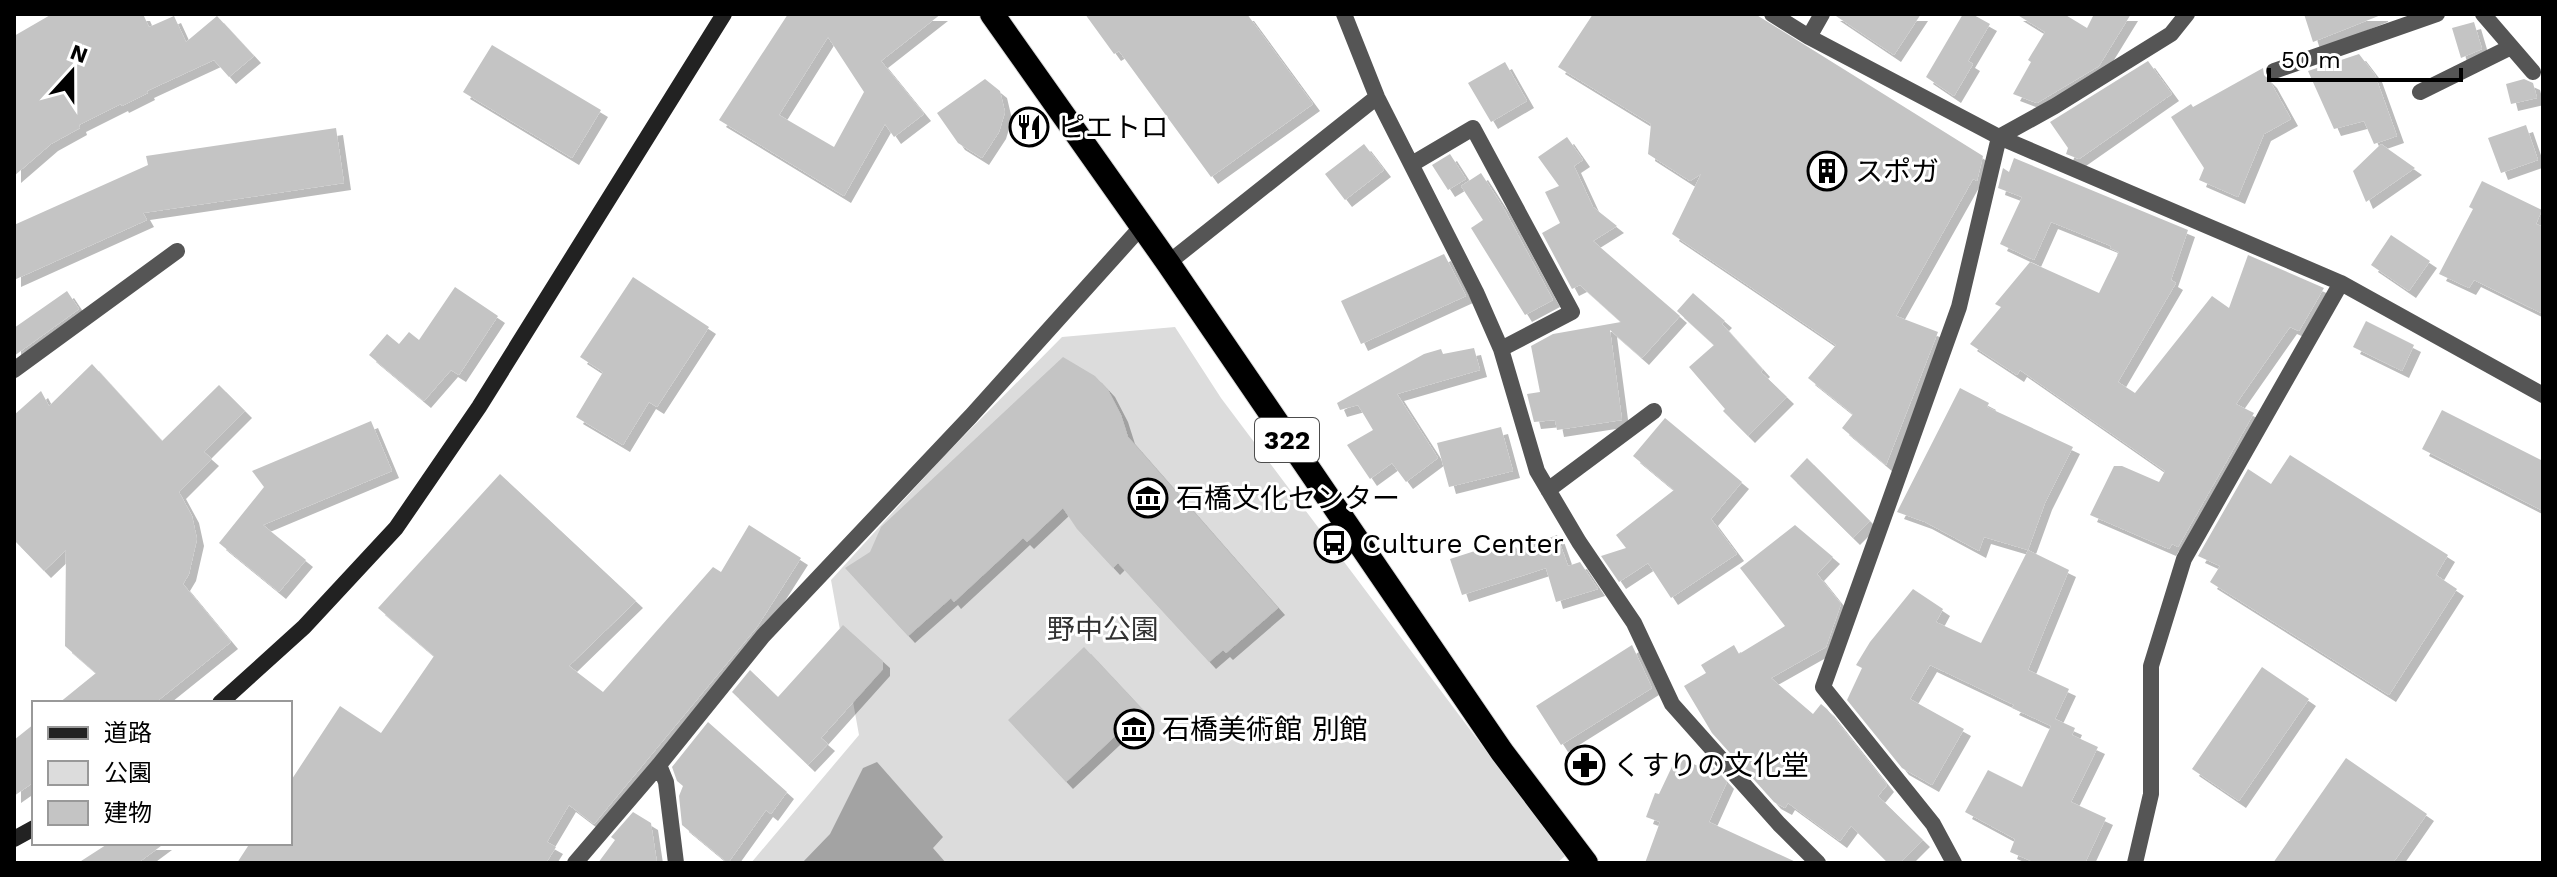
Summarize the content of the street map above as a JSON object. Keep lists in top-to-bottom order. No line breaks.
{"streets":{"highway":["322"]},"parks":["野中公園"],"places":{"restaurant":["ピエトロ"],"building":["スポガ"],"museum":["石橋文化センター","石橋美術館 別館"],"bus stop":["Culture Center"],"pharmacy":["くすりの文化堂"]},"legend":["道路","公園","建物"],"scale_bar":"50 m","north":"top"}
